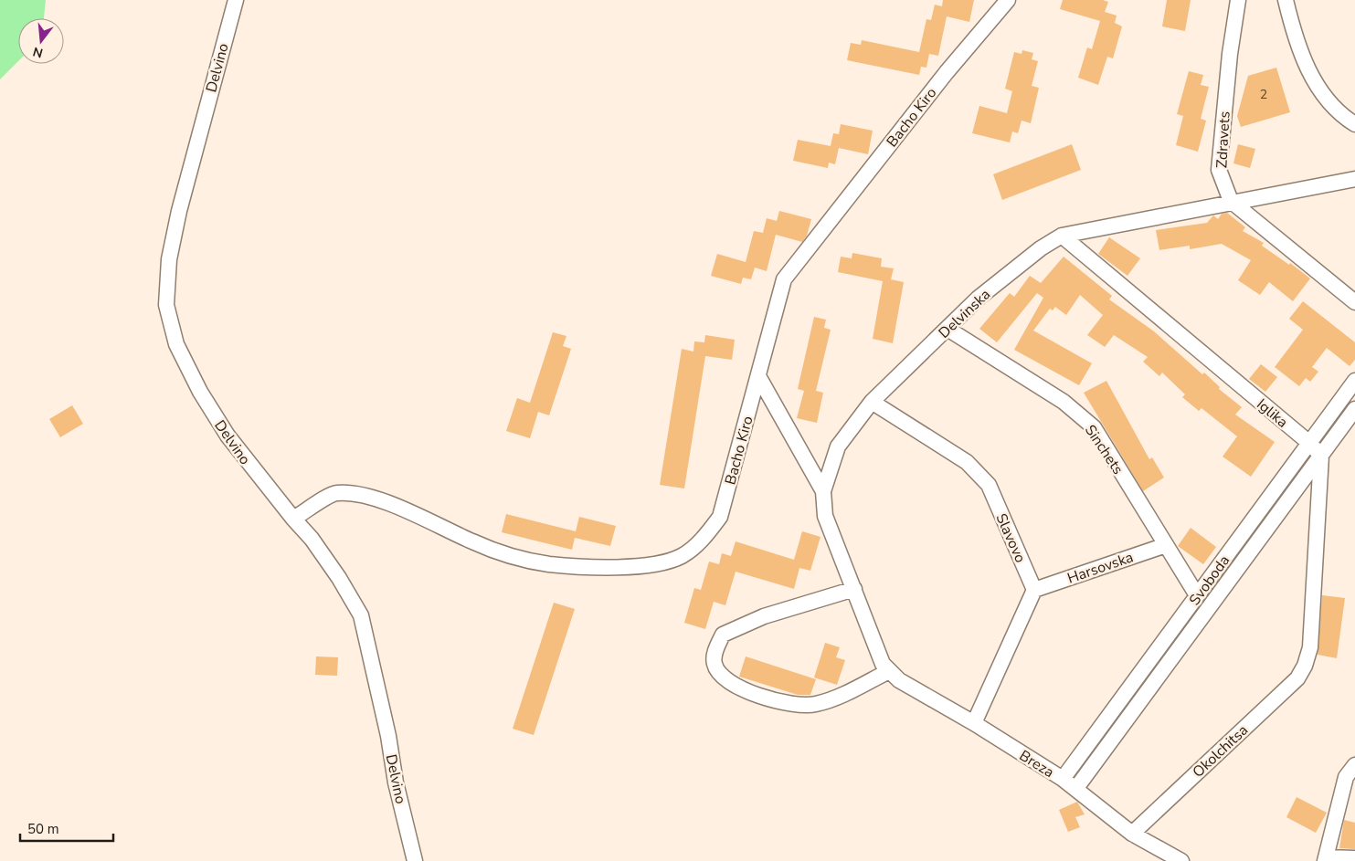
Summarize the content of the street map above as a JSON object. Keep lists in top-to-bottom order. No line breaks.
{"streets":{"street":["Delvino","Bacho Kiro","Zdravets","Delvinska","Iglika","Sinchets","Slavovo","Harsovska","Svoboda","Okolchitsa","Breza"]},"crossings":[["Delvino","Bacho Kiro"],["Zdravets","Delvinska"],["Delvinska","Iglika"],["Delvinska","Sinchets"],["Delvinska","Slavovo"],["Delvinska","Breza"],["Iglika","Svoboda"],["Iglika","Okolchitsa"],["Sinchets","Harsovska"],["Sinchets","Svoboda"],["Slavovo","Harsovska"],["Svoboda","Okolchitsa"],["Svoboda","Breza"],["Okolchitsa","Breza"]],"house_numbers":["2"],"scale_bar":"50 m","north":"bottom"}
